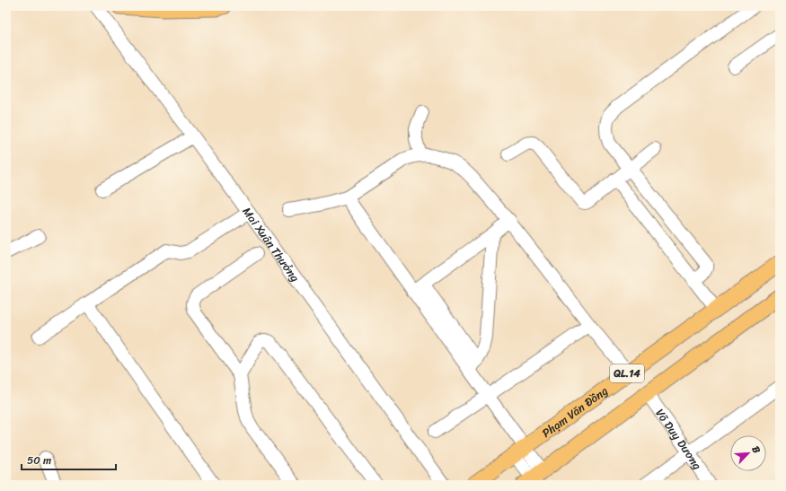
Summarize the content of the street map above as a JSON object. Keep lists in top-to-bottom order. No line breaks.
{"streets":{"main road":["QL.14","Phạm Văn Đồng"],"street":["Mai Xuân Thưởng","Võ Duy Dương"]},"crossings":[["QL.14","Võ Duy Dương"]],"scale_bar":"50 m","north":"top right"}
